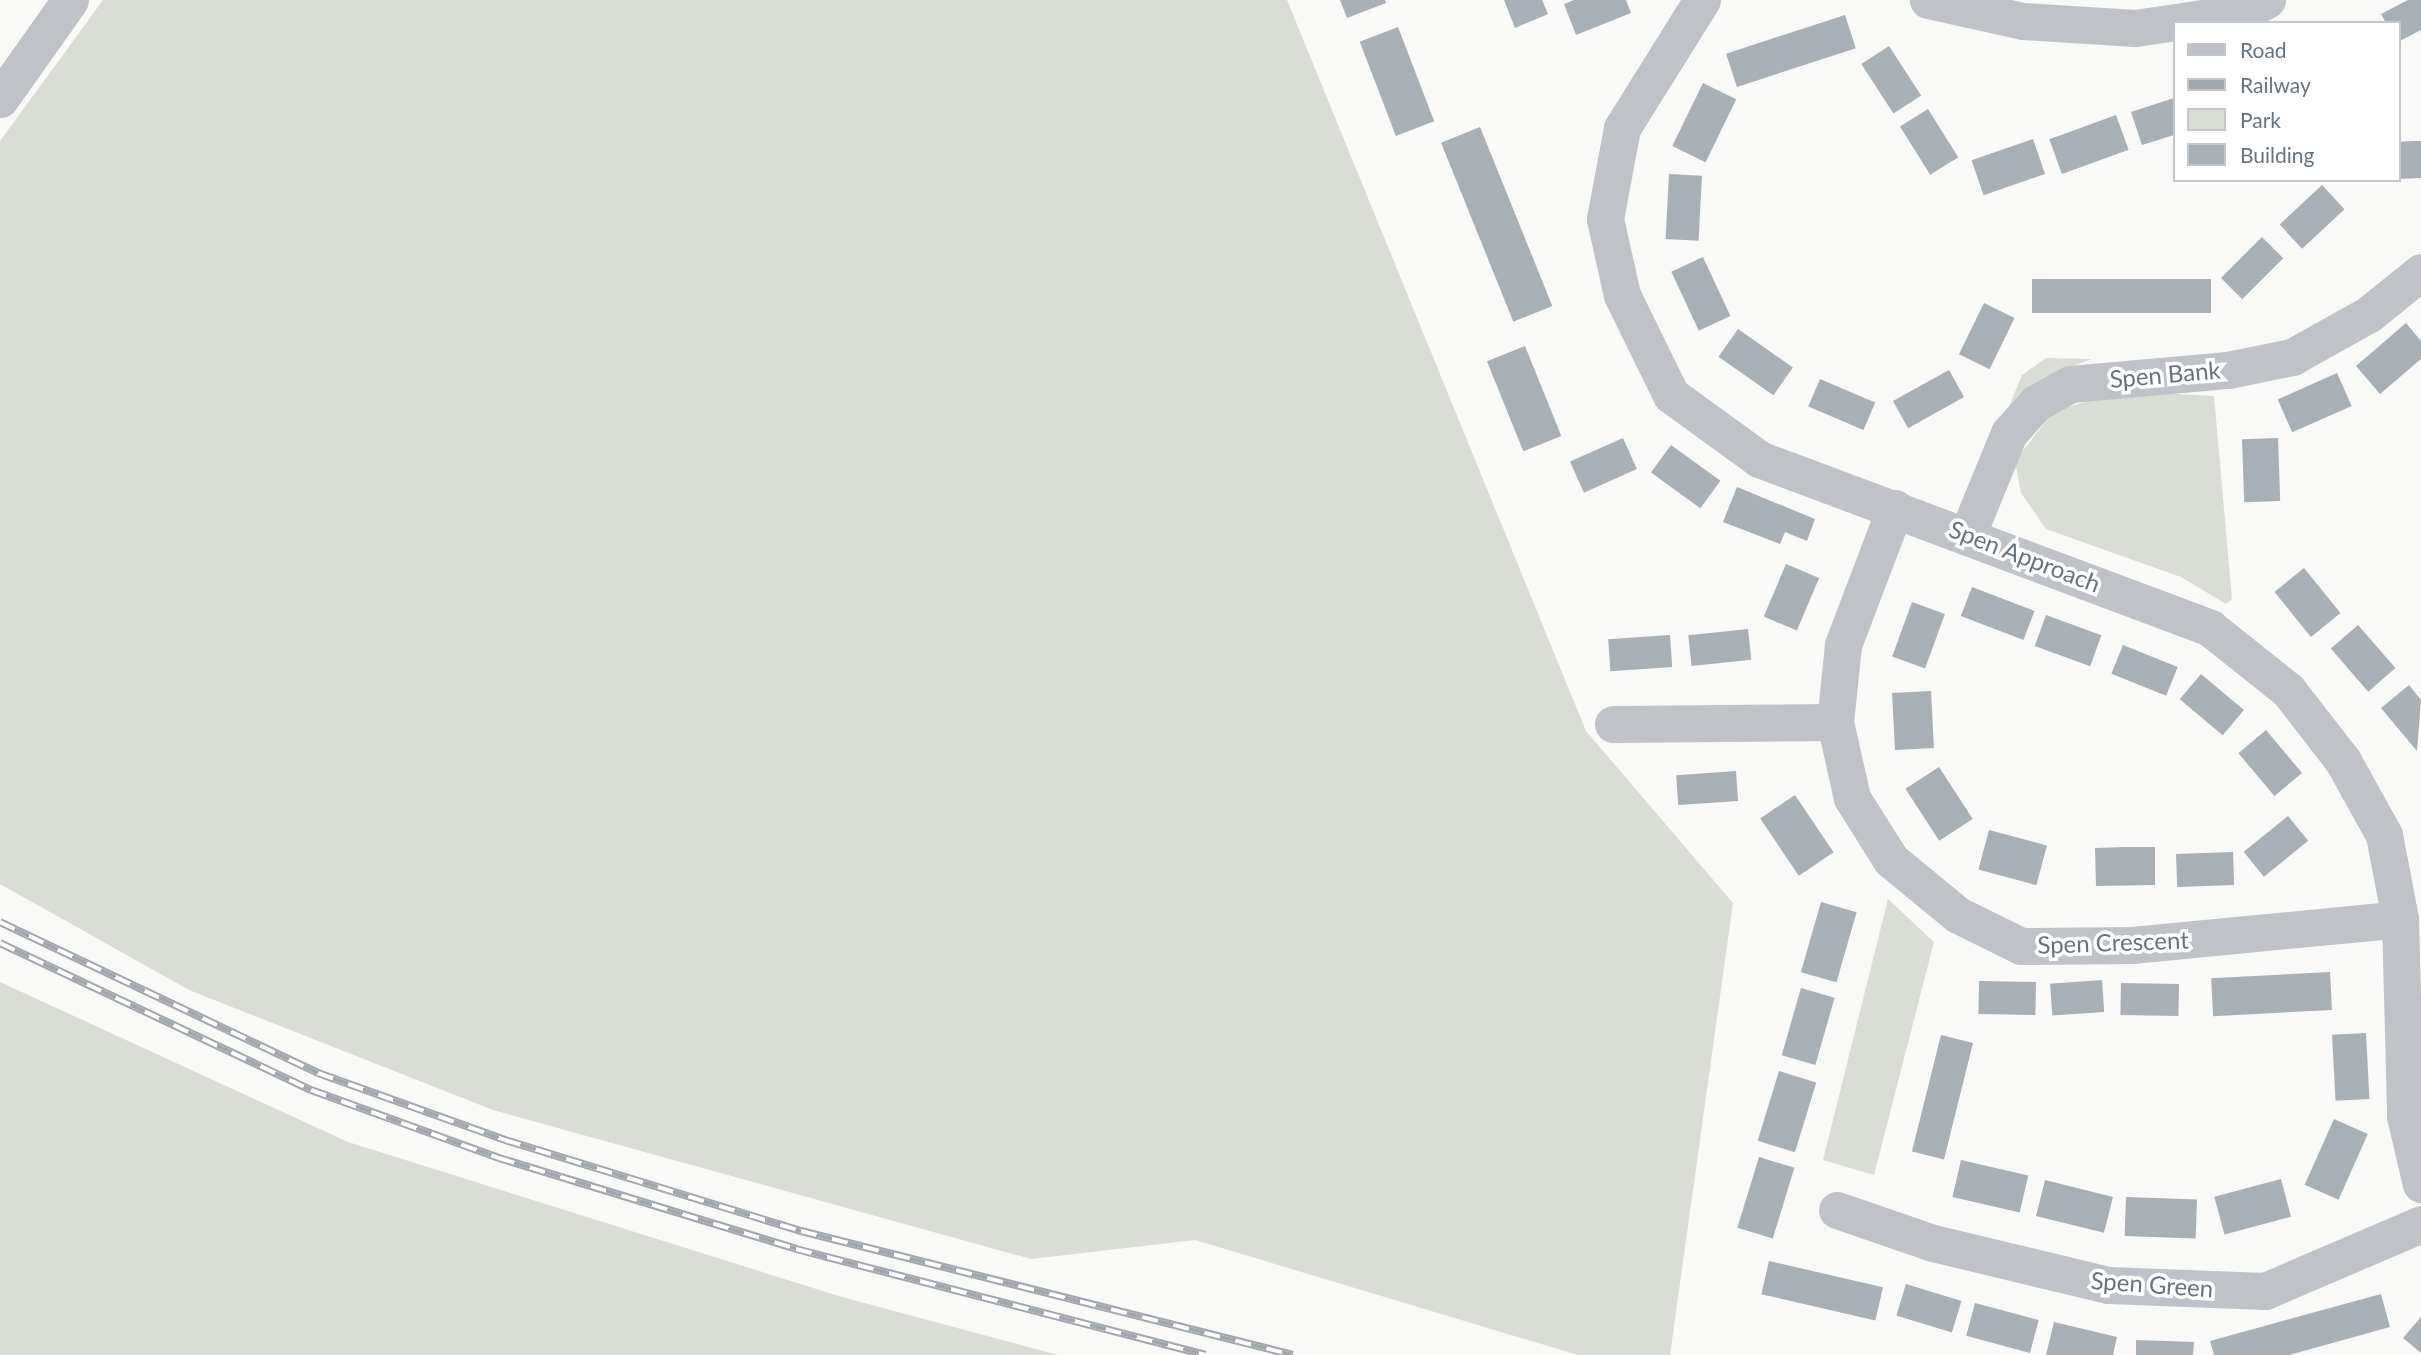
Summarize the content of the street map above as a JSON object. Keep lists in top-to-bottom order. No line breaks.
{"streets":{"street":["Spen Bank","Spen Approach","Spen Crescent","Spen Green"]},"crossings":[["Spen Bank","Spen Approach"],["Spen Approach","Spen Crescent"]],"legend":["Road","Railway","Park","Building"]}
